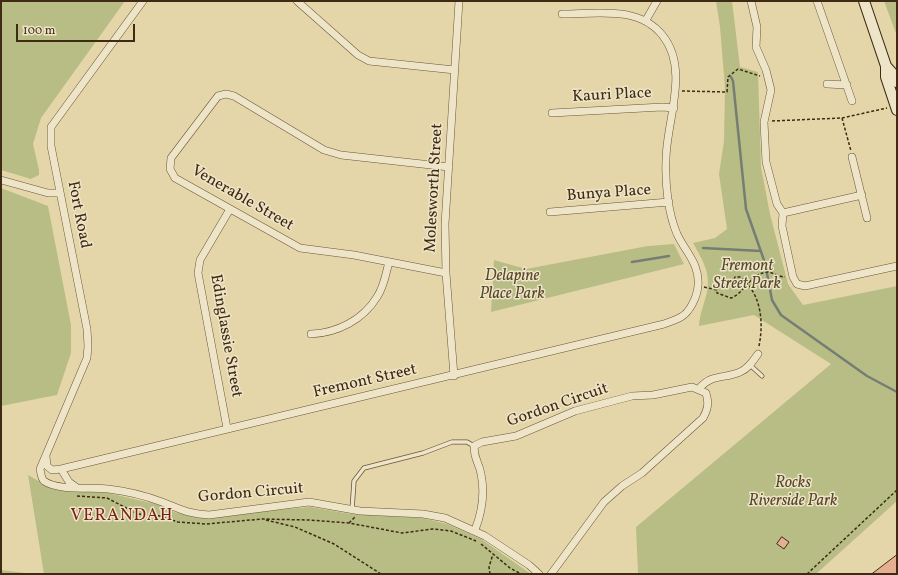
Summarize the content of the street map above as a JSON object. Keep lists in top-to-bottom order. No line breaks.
{"streets":{"street":["Kauri Place","Molesworth Street","Bunya Place","Venerable Street","Fort Road","Edinglassie Street","Fremont Street","Gordon Circuit"]},"crossings":[["Molesworth Street","Venerable Street"],["Molesworth Street","Fremont Street"],["Venerable Street","Edinglassie Street"],["Fort Road","Gordon Circuit"],["Edinglassie Street","Fremont Street"]],"districts":["VERANDAH"],"parks":["Fremont Street Park","Delapine Place Park","Rocks Riverside Park"],"scale_bar":"100 m"}
